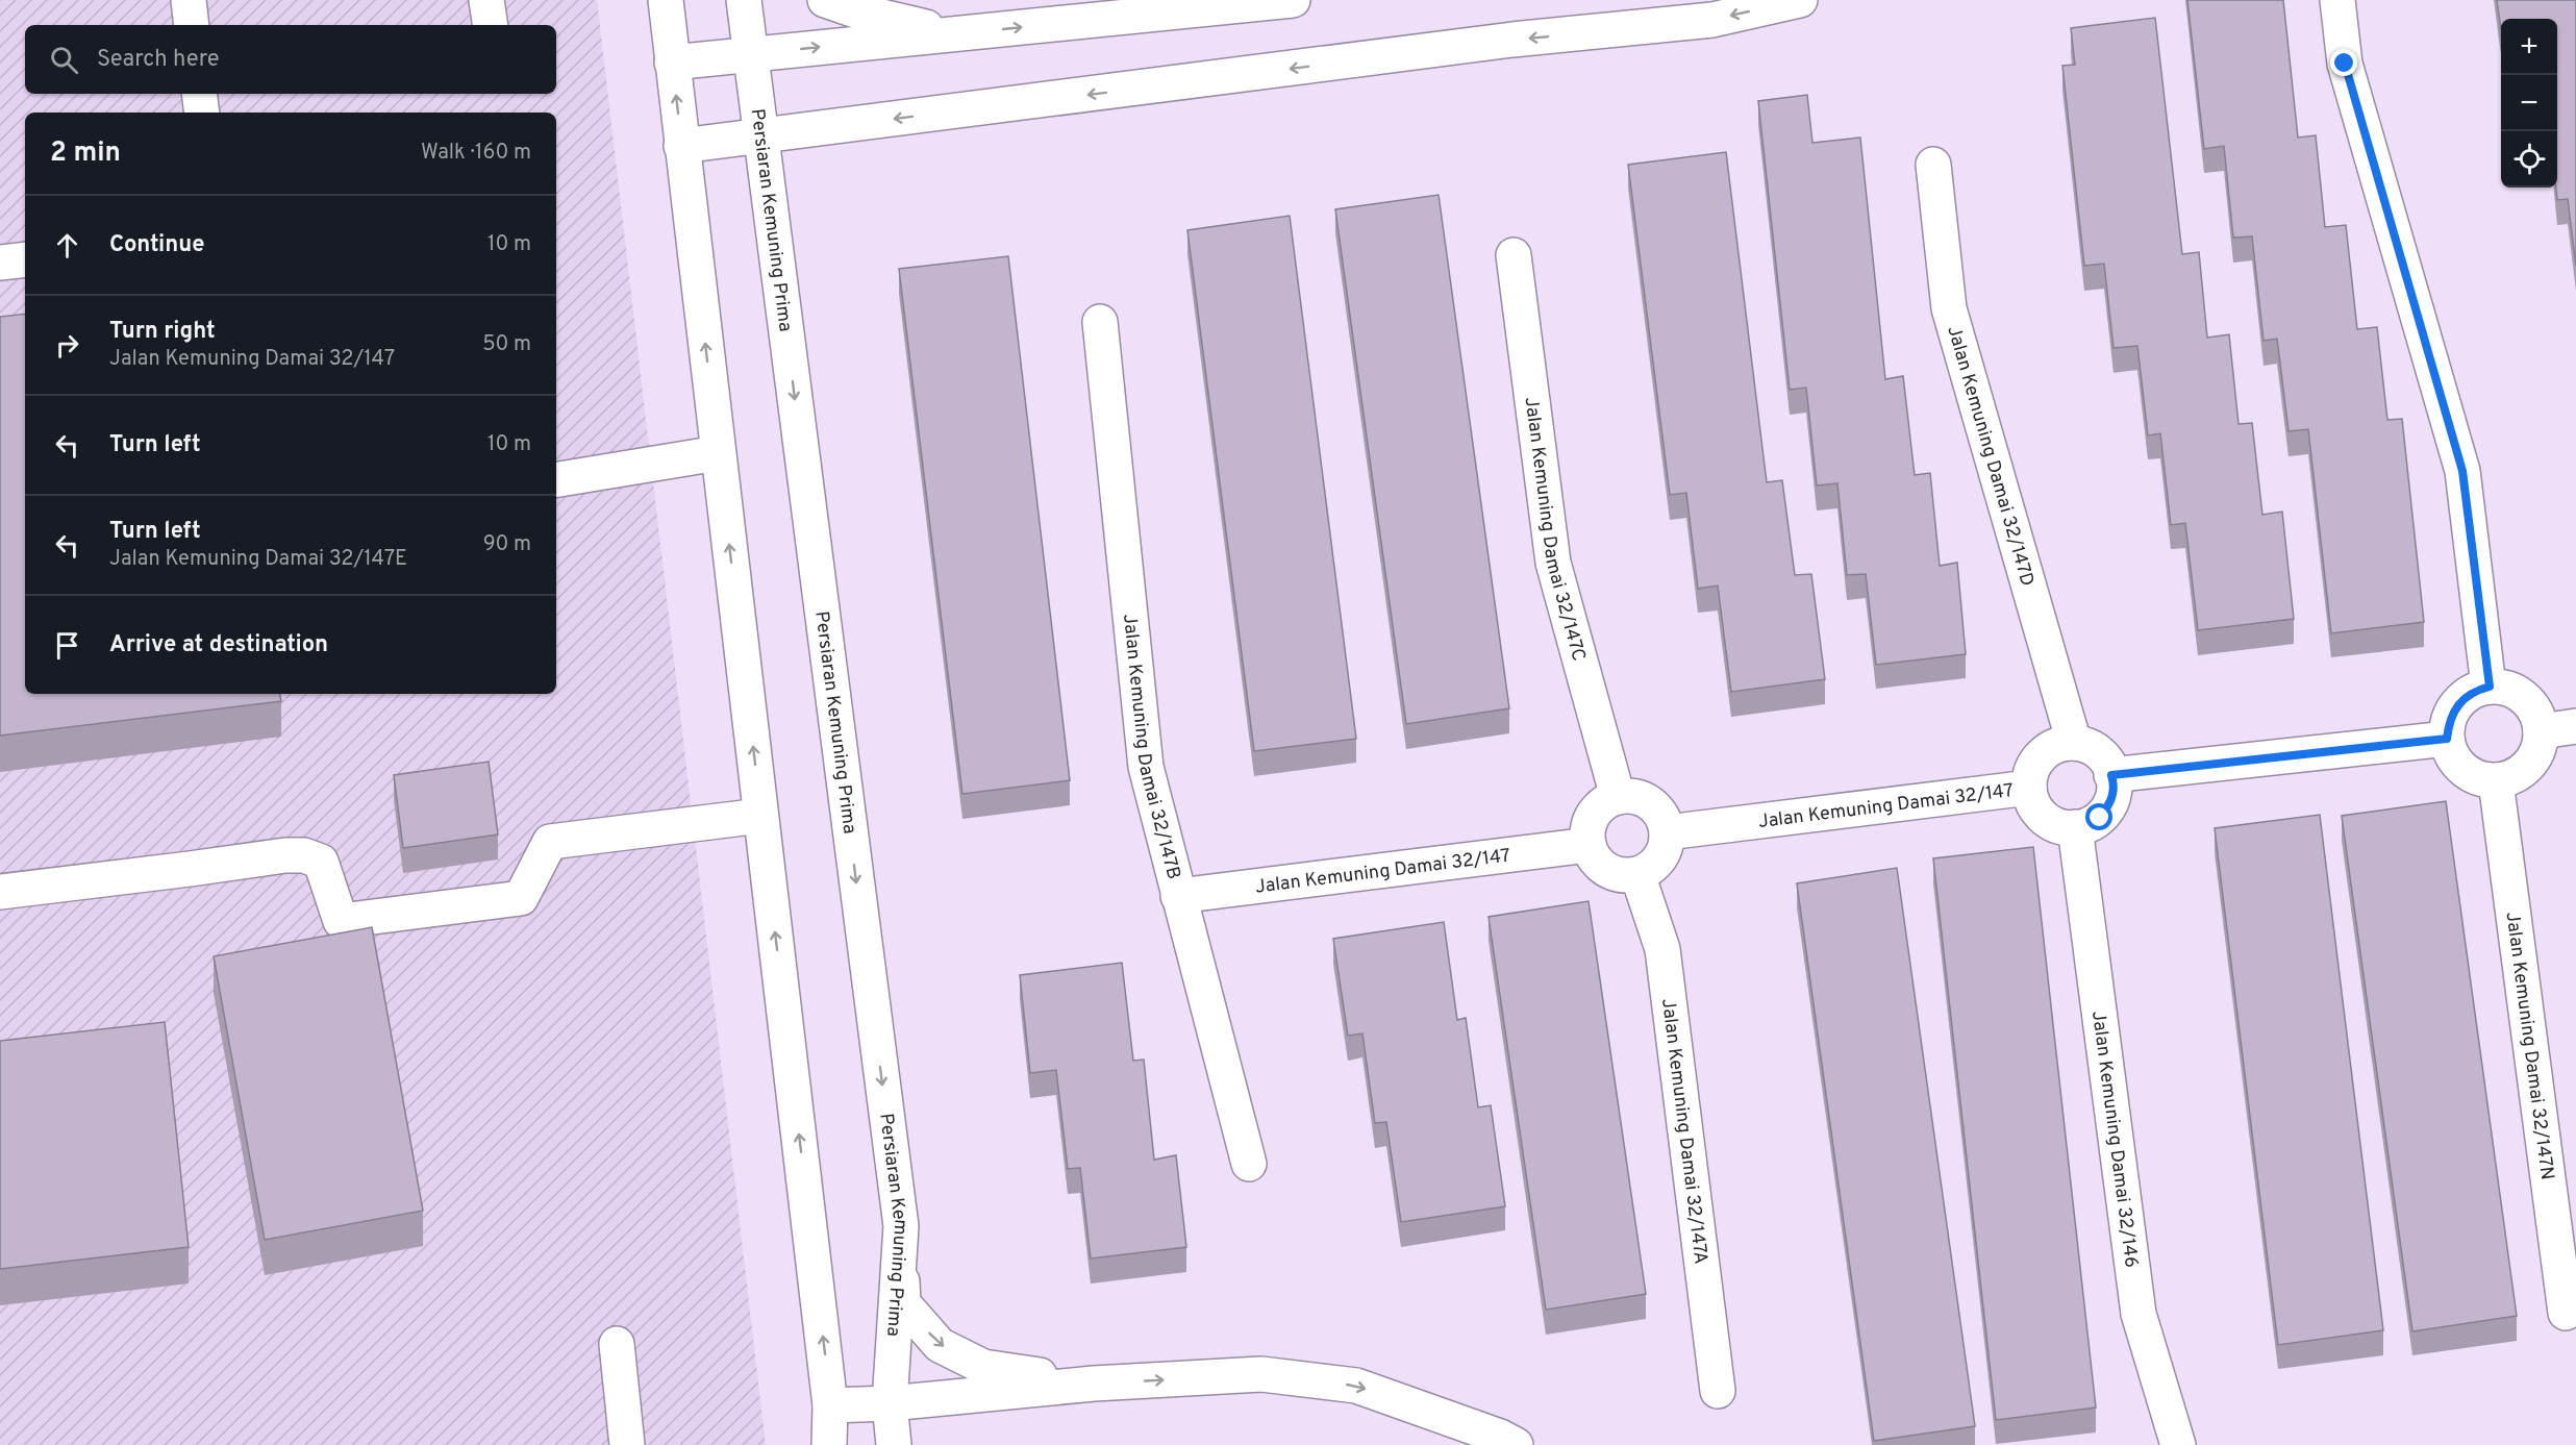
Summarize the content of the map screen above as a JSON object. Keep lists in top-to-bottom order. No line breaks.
{"streets":{"main road":["Persiaran Kemuning Prima","Jalan Kemuning Damai 32/147D","Jalan Kemuning Damai 32/147C","Jalan Kemuning Damai 32/147B","Jalan Kemuning Damai 32/147","Jalan Kemuning Damai 32/147N","Jalan Kemuning Damai 32/147A","Jalan Kemuning Damai 32/146"]},"crossings":[["Jalan Kemuning Damai 32/147D","Jalan Kemuning Damai 32/147"],["Jalan Kemuning Damai 32/147D","Jalan Kemuning Damai 32/146"],["Jalan Kemuning Damai 32/147C","Jalan Kemuning Damai 32/147"],["Jalan Kemuning Damai 32/147C","Jalan Kemuning Damai 32/147A"],["Jalan Kemuning Damai 32/147B","Jalan Kemuning Damai 32/147"],["Jalan Kemuning Damai 32/147","Jalan Kemuning Damai 32/147A"],["Jalan Kemuning Damai 32/147","Jalan Kemuning Damai 32/146"]],"page":{"map_buttons":["+","−"],"search":"Search here","heading":["2 min","Walk · 160 m"],"list":[["Continue","10 m"],["Turn right","Jalan Kemuning Damai 32/147","50 m"],["Turn left","10 m"],["Turn left","Jalan Kemuning Damai 32/147E","90 m"],"Arrive at destination"]}}
